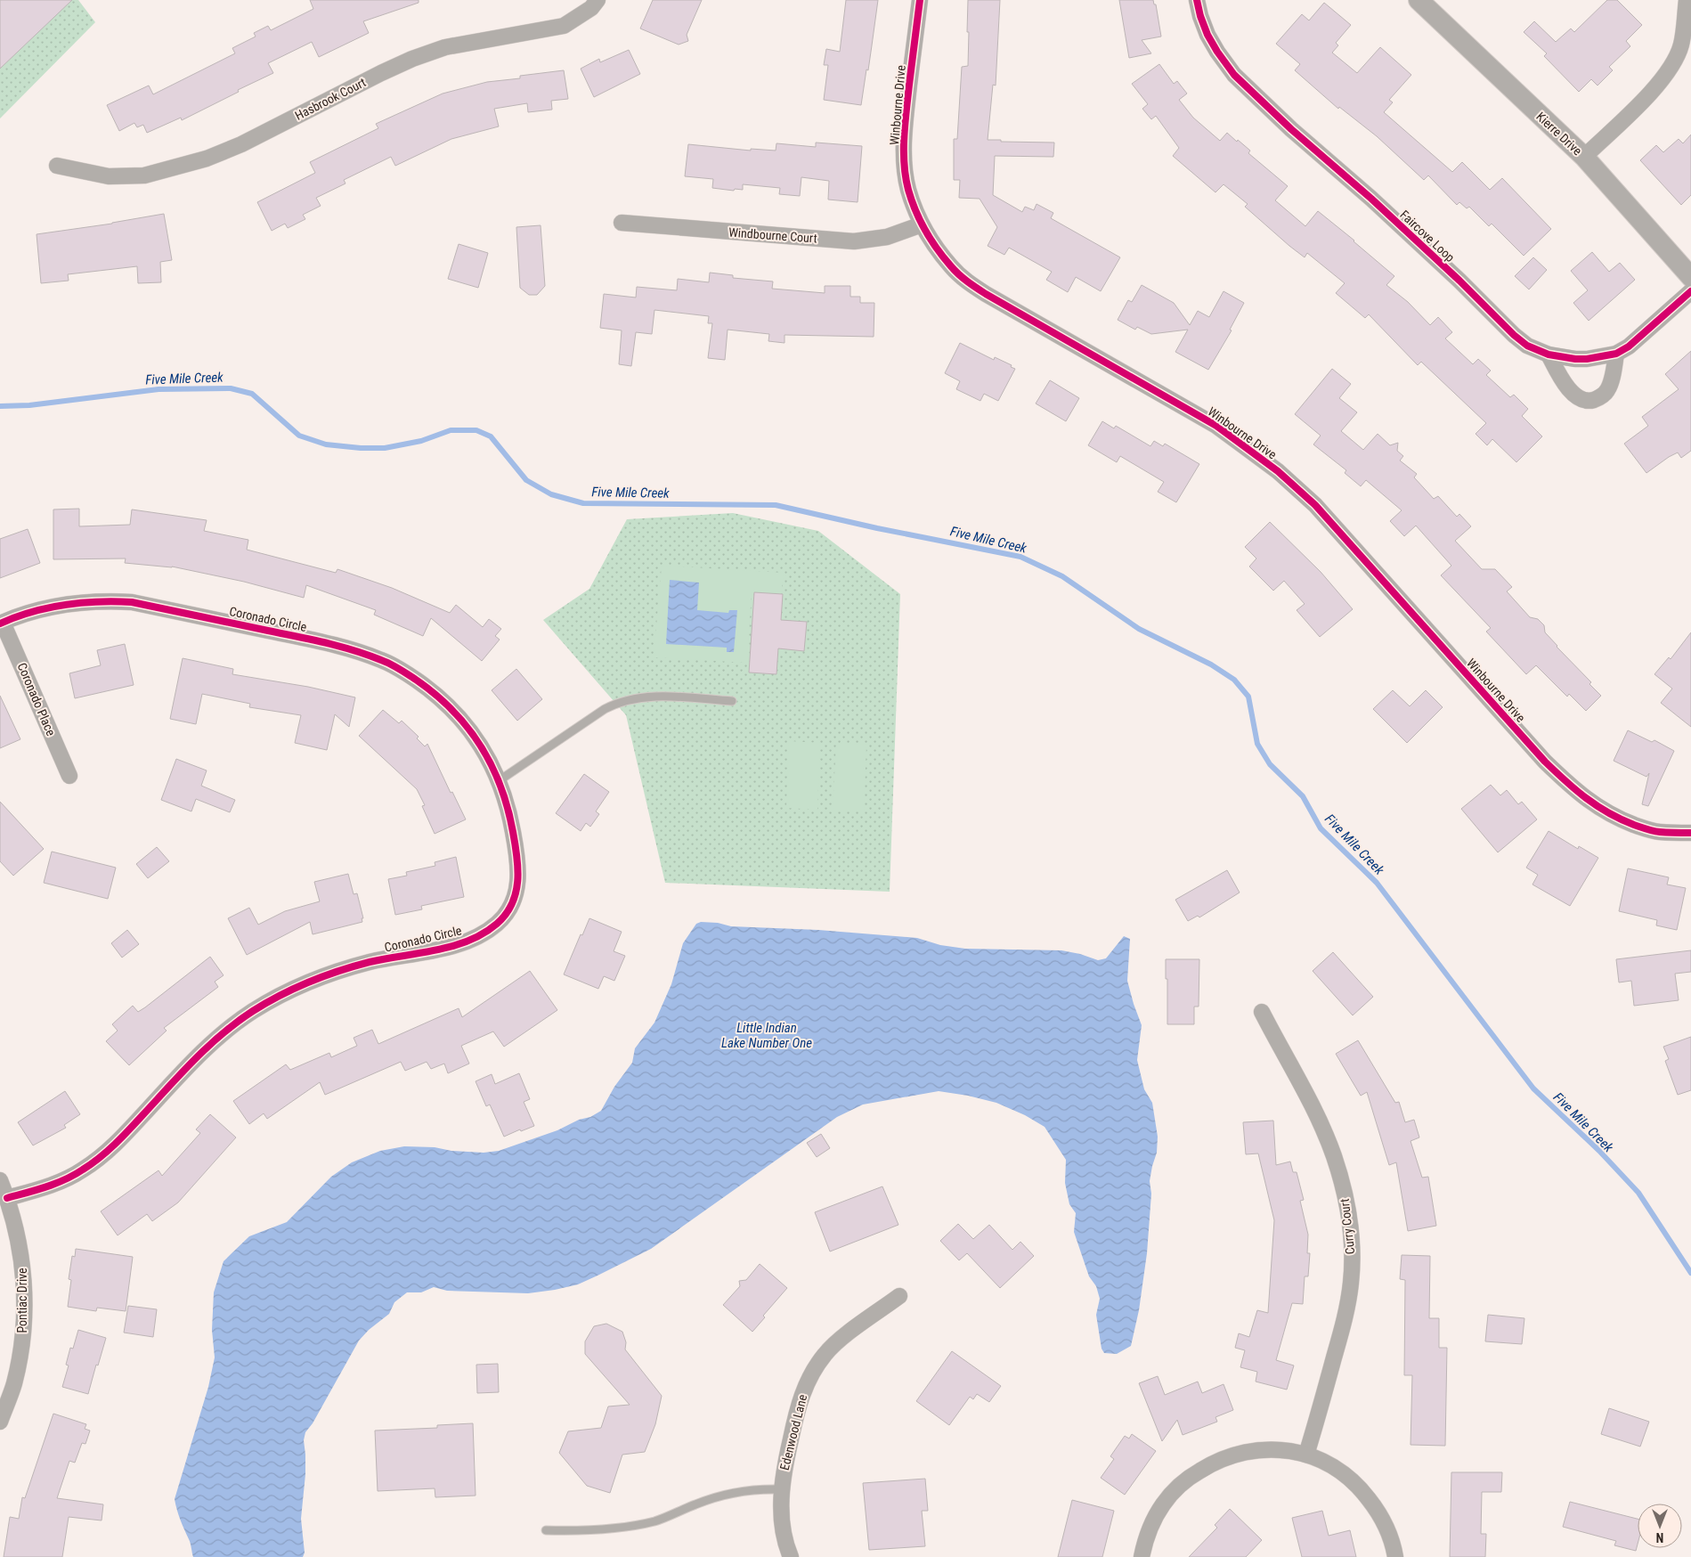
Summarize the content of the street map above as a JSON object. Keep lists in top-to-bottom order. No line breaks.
{"streets":{"street":["Hasbrook Court","Winbourne Drive","Kierre Drive","Windbourne Court","Faircove Loop","Coronado Circle","Coronado Place","Curry Court","Pontiac Drive","Edenwood Lane"]},"crossings":[["Winbourne Drive","Windbourne Court"],["Coronado Circle","Coronado Place"],["Coronado Circle","Pontiac Drive"]],"water":["Five Mile Creek","Little Indian Lake Number One"],"north":"bottom"}
